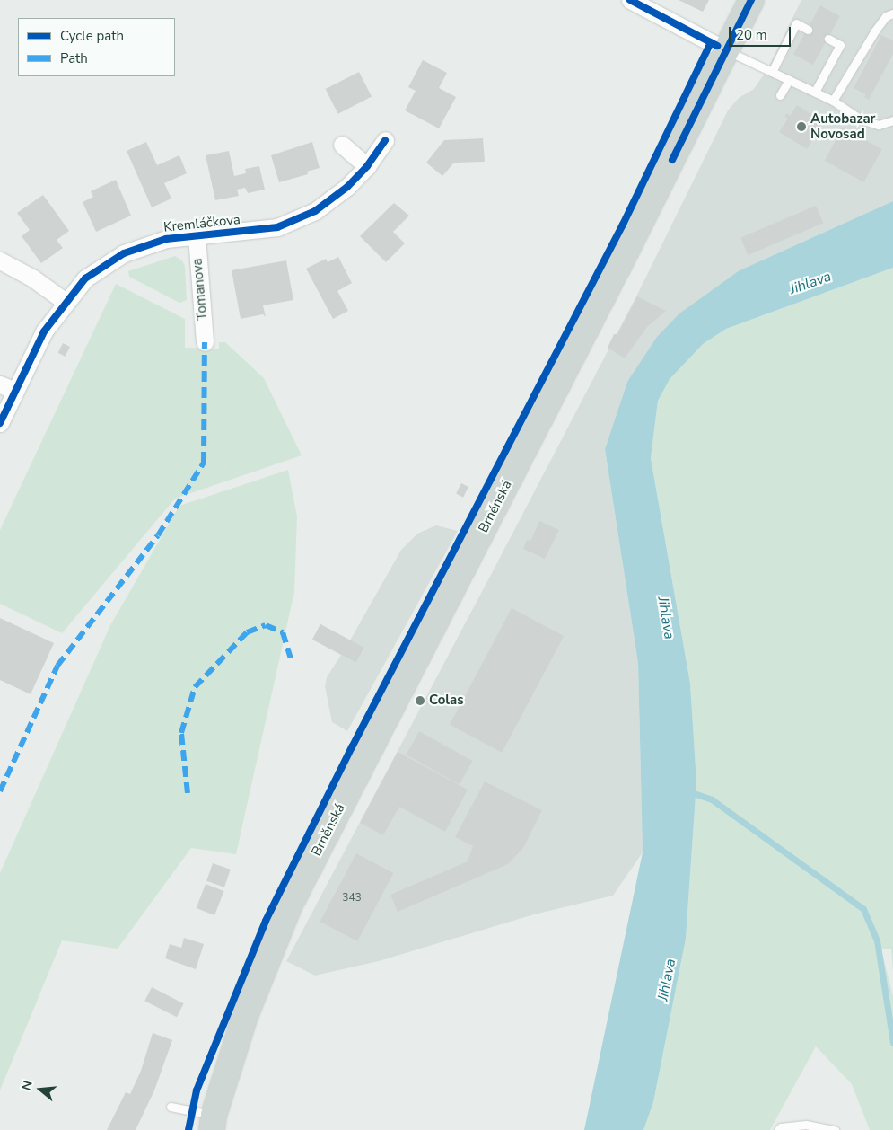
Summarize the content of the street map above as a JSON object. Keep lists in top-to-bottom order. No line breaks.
{"streets":{"main road":["Brněnská"],"street":["Kremláčkova","Tomanova"]},"crossings":[["Kremláčkova","Tomanova"]],"water":["Jihlava"],"places":["Autobazar Novosad","Colas"],"house_numbers":["343"],"legend":["Cycle path","Path"],"scale_bar":"20 m","north":"left"}
